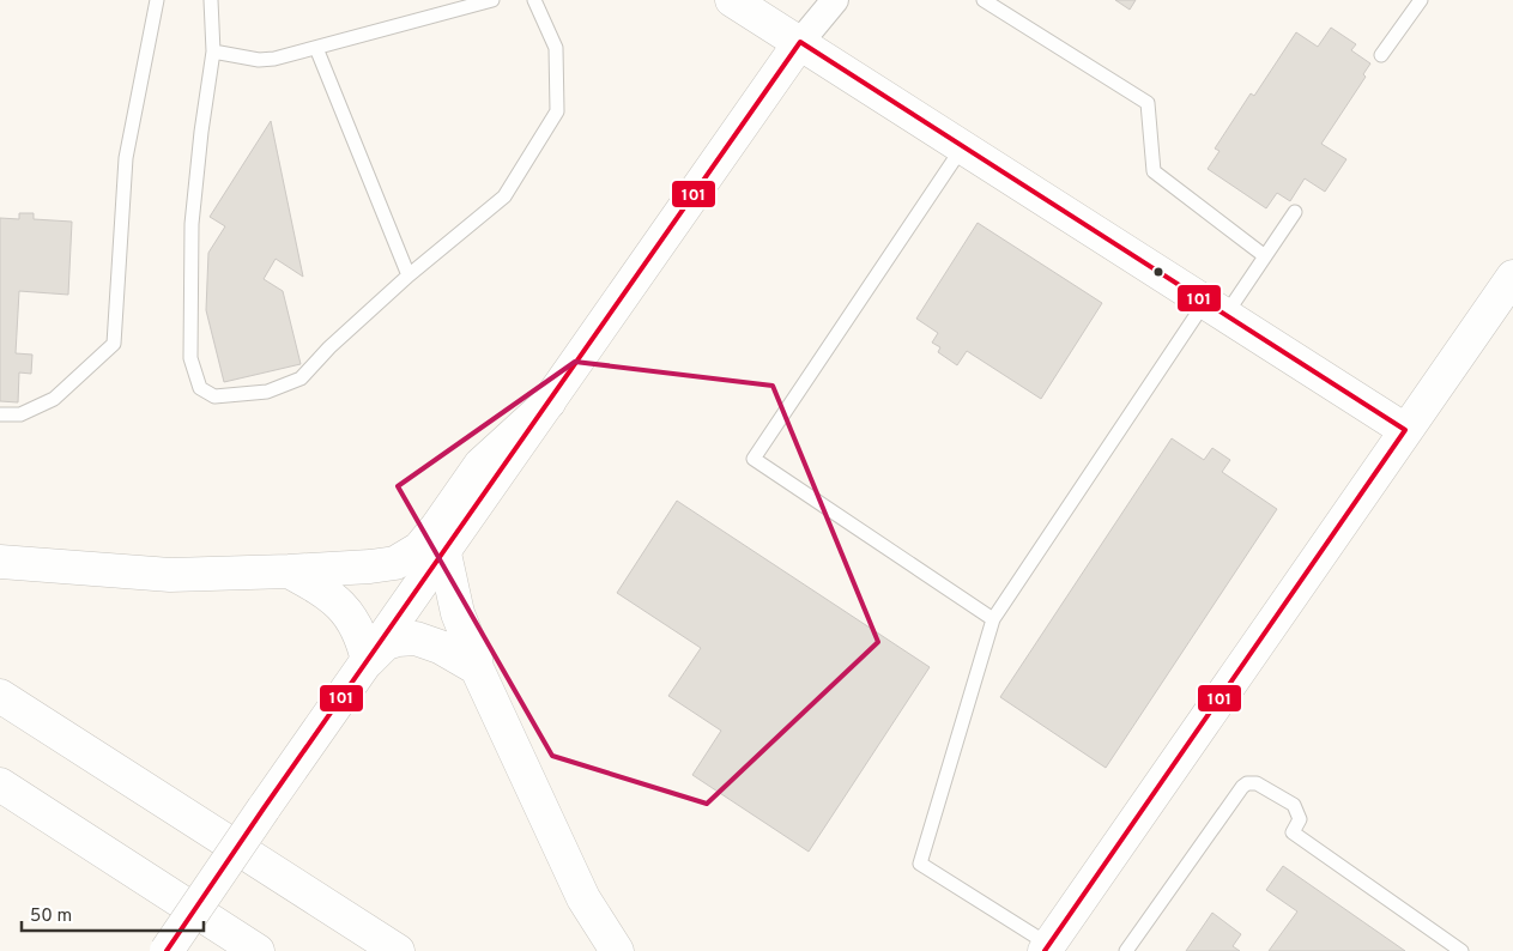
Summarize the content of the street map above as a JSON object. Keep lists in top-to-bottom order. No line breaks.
{"lines":["transit line 101"],"scale_bar":"50 m"}
